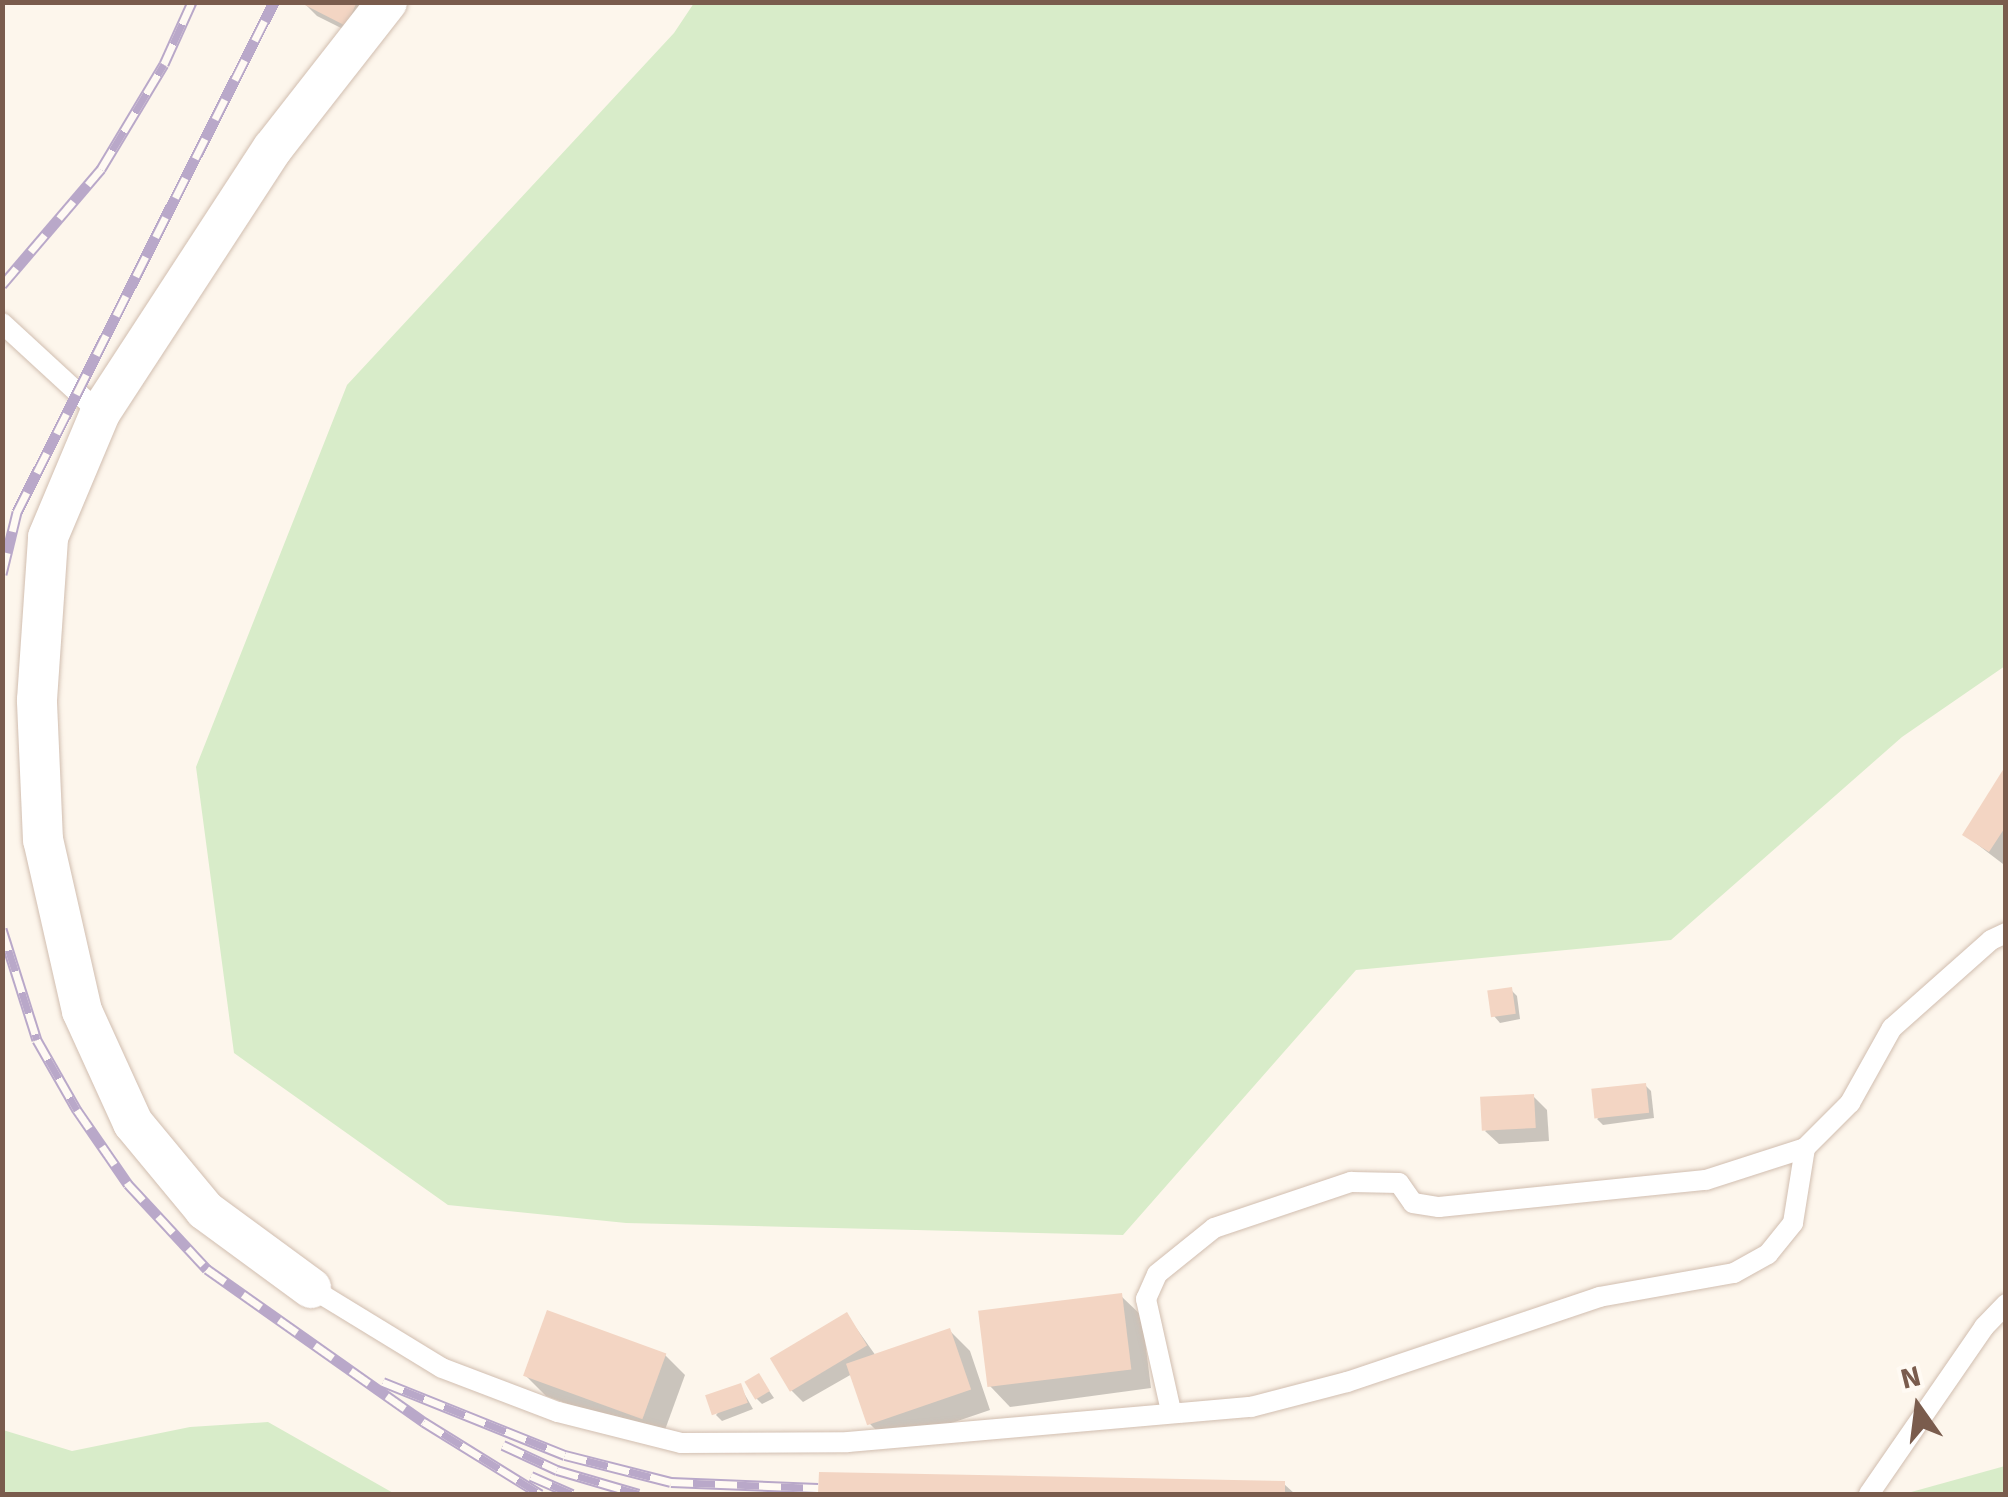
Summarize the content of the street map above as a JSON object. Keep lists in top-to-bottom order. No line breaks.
{"north":"top"}
